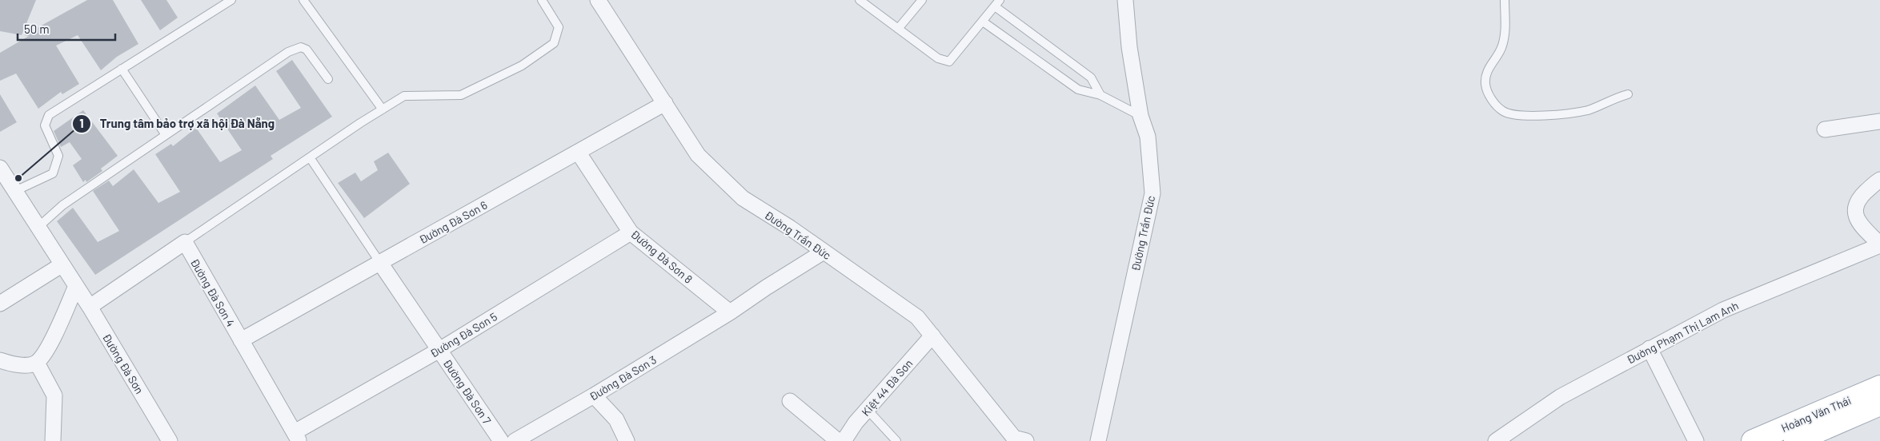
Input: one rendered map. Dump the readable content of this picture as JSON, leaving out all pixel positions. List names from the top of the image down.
{
  "streets": {
    "main road": ["Hoàng Văn Thái"],
    "street": [
      "Đường Đà Sơn 6",
      "Đường Trần Đức",
      "Đường Đà Sơn 8",
      "Đường Đà Sơn 4",
      "Đường Phạm Thị Lam Anh",
      "Đường Đà Sơn 5",
      "Đường Đà Sơn",
      "Đường Đà Sơn 3",
      "Kiệt 44 Đà Sơn",
      "Đường Đà Sơn 7"
    ]
  },
  "crossings": [
    ["Đường Đà Sơn 6", "Đường Trần Đức"],
    ["Đường Đà Sơn 6", "Đường Đà Sơn 8"],
    ["Đường Đà Sơn 6", "Đường Đà Sơn 4"],
    ["Đường Đà Sơn 6", "Đường Đà Sơn 7"],
    ["Đường Trần Đức", "Đường Đà Sơn 3"],
    ["Đường Trần Đức", "Kiệt 44 Đà Sơn"],
    ["Đường Đà Sơn 8", "Đường Đà Sơn 5"],
    ["Đường Đà Sơn 8", "Đường Đà Sơn 3"],
    ["Đường Đà Sơn 4", "Đường Đà Sơn 5"],
    ["Đường Đà Sơn 5", "Đường Đà Sơn 7"]
  ],
  "places": ["Trung tâm bảo trợ xã hội Đà Nẵng"],
  "scale_bar": "50 m"
}
